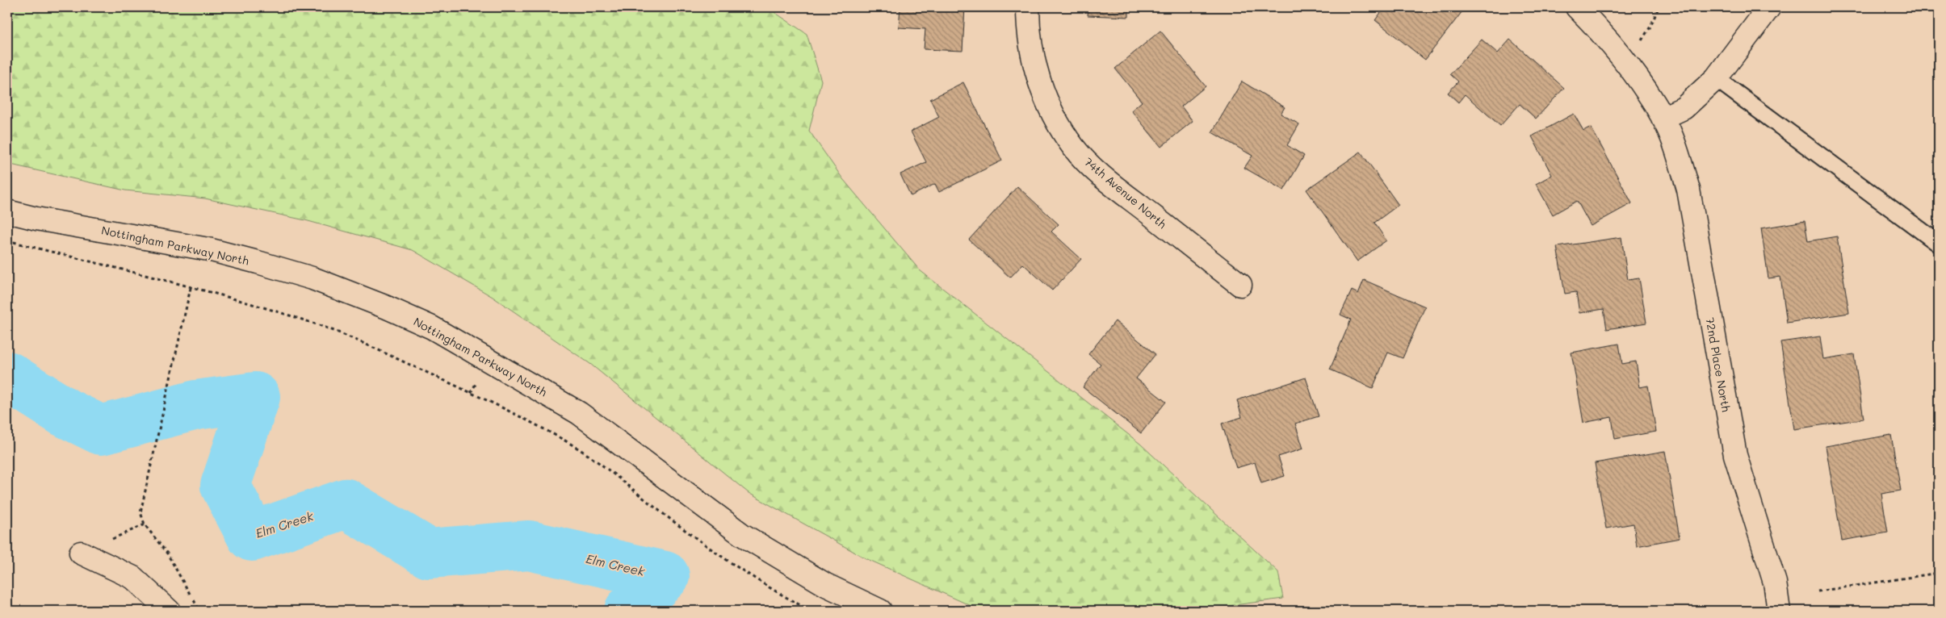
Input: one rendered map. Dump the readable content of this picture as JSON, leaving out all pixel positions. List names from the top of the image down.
{
  "streets": {
    "street": ["74th Avenue North", "Nottingham Parkway North", "72nd Place North"]
  },
  "water": ["Elm Creek"]
}
